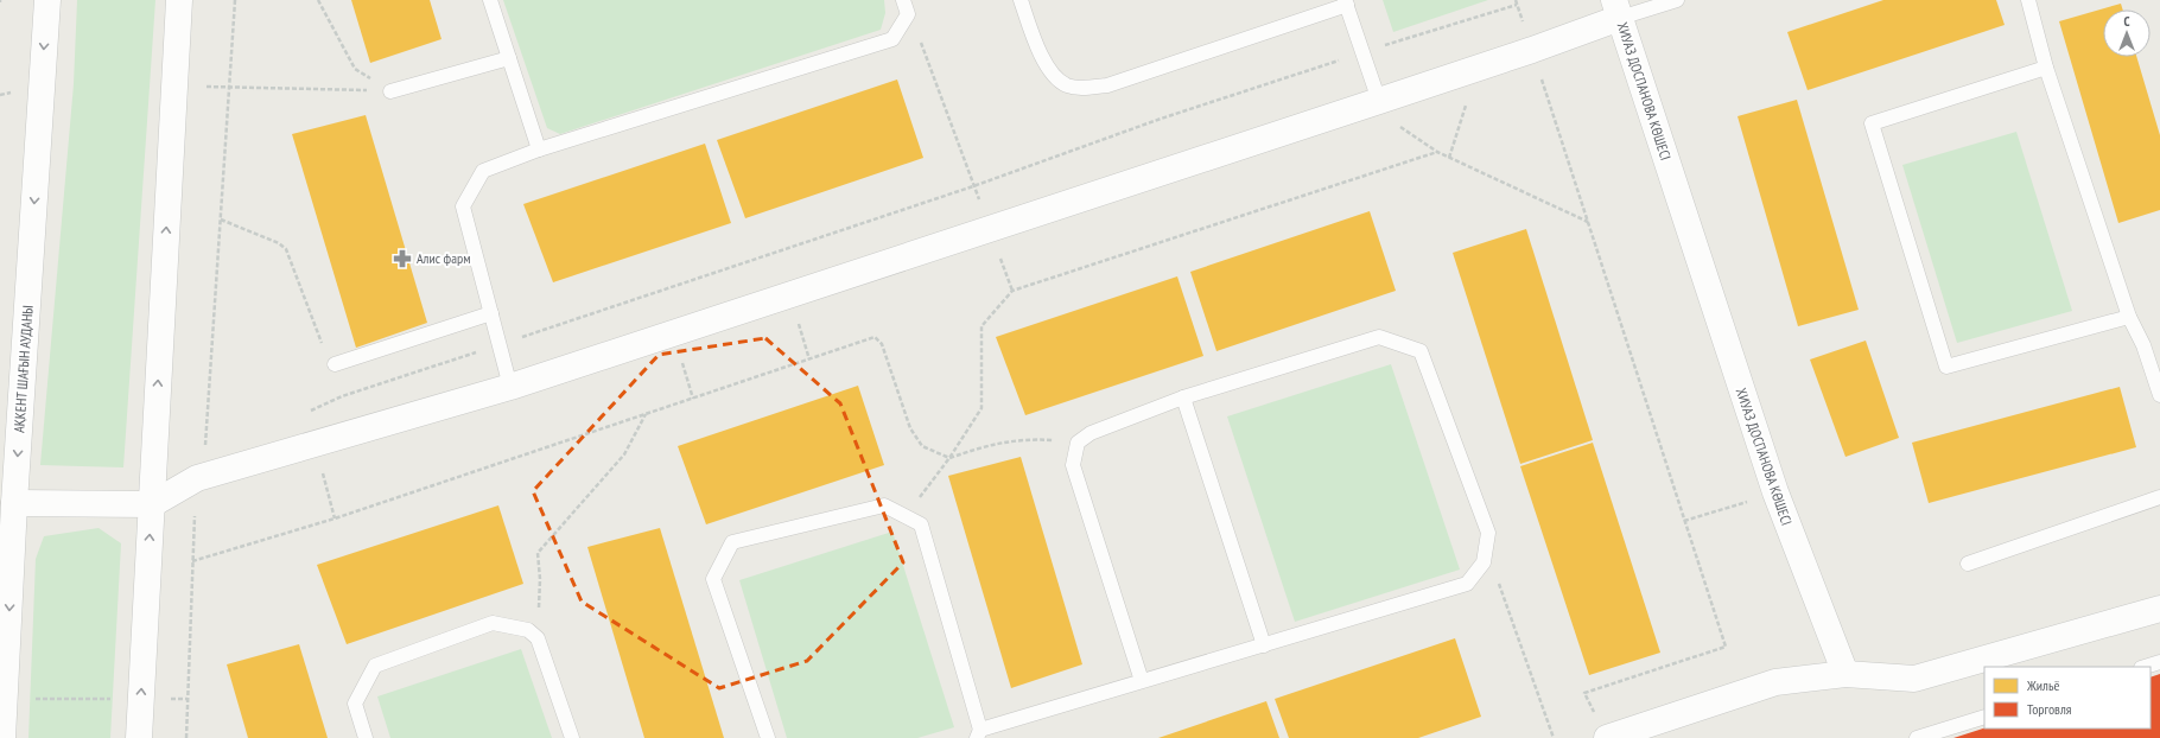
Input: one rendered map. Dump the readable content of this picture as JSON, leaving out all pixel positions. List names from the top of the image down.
{
  "streets": {
    "street": ["ХИУАЗ ДОСПАНОВА КӨШЕСІ", "АҚКЕНТ ШАҒЫН АУДАНЫ"]
  },
  "places": {
    "pharmacy": ["Алис фарм"]
  },
  "legend": ["Жильё", "Торговля"],
  "north": "top"
}
